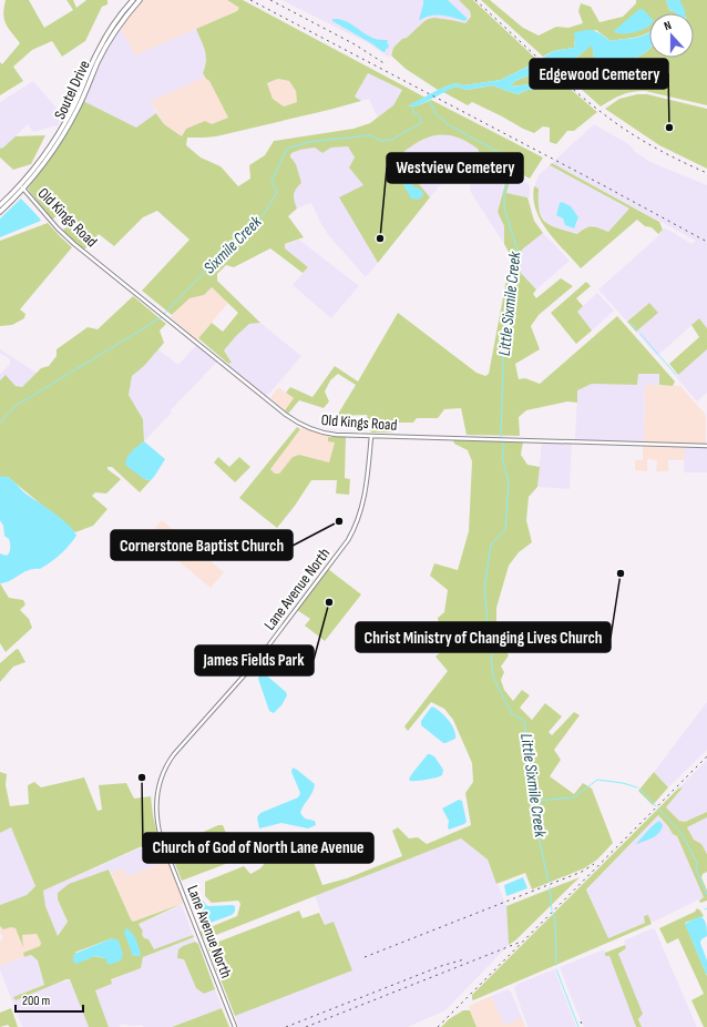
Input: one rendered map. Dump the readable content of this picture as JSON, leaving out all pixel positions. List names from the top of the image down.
{
  "streets": {
    "main road": ["Soutel Drive", "Old Kings Road", "Lane Avenue North"]
  },
  "crossings": [
    ["Soutel Drive", "Old Kings Road"],
    ["Old Kings Road", "Lane Avenue North"]
  ],
  "water": ["Sixmile Creek", "Little Sixmile Creek"],
  "places": [
    "Edgewood Cemetery",
    "Westview Cemetery",
    "Cornerstone Baptist Church",
    "Christ Ministry of Changing Lives Church",
    "James Fields Park",
    "Church of God of North Lane Avenue"
  ],
  "scale_bar": "200 m",
  "north": "top"
}
